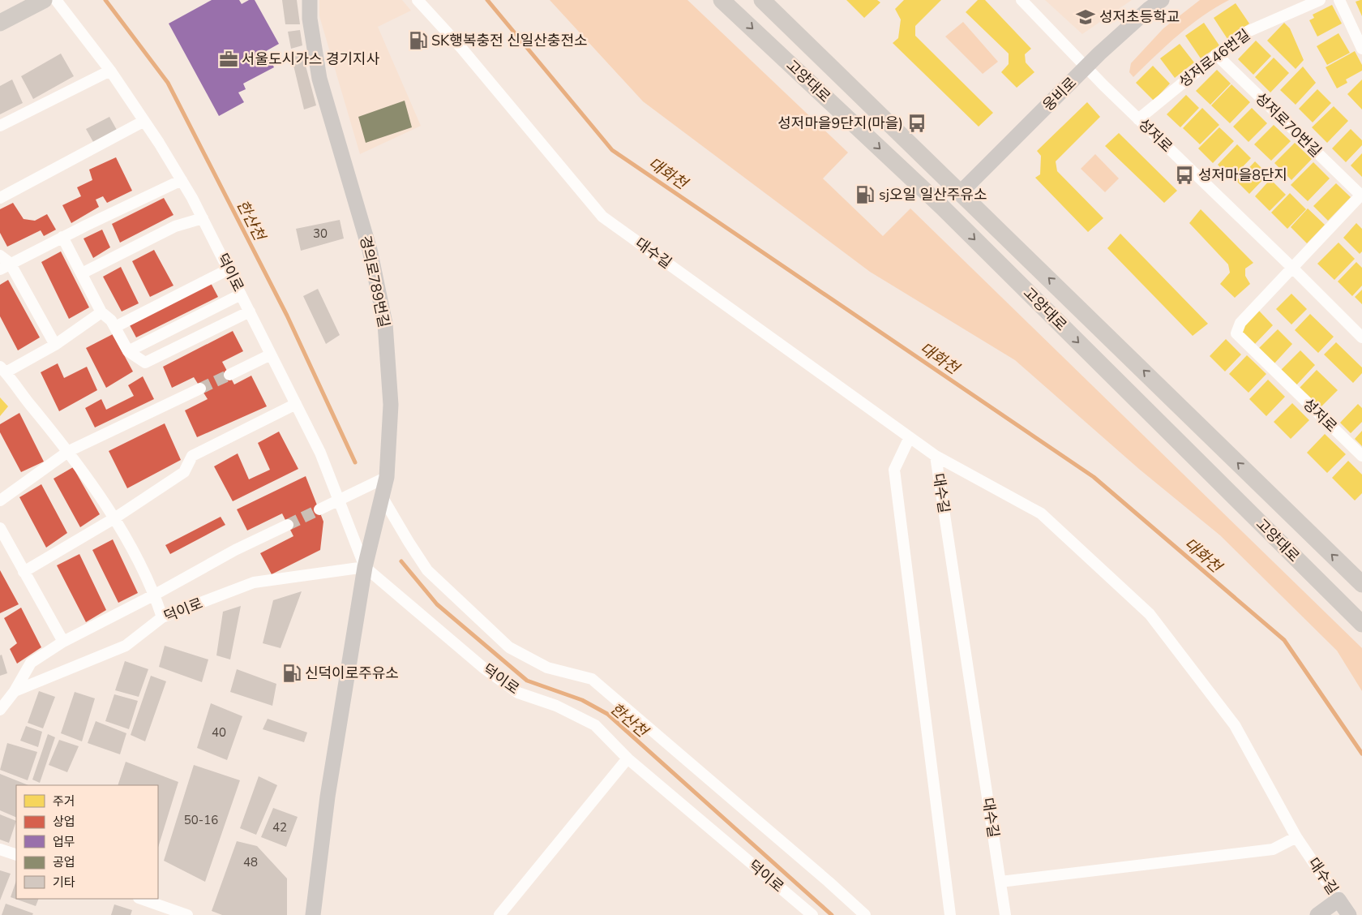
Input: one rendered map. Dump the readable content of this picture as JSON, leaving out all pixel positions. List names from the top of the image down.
{
  "streets": {
    "main road": [
      "고양대로",
      "웅비로",
      "대수길",
      "경의로789번길"
    ],
    "street": [
      "성저로46번길",
      "성저로70번길",
      "성저로",
      "덕이로"
    ]
  },
  "crossings": [
    ["성저로46번길", "성저로70번길"],
    ["성저로46번길", "성저로"],
    ["고양대로", "웅비로"],
    ["웅비로", "성저로"],
    ["성저로70번길", "성저로"],
    ["덕이로", "경의로789번길"]
  ],
  "water": ["대화천", "한산천"],
  "places": {
    "school or university": ["성저초등학교"],
    "fuel station": ["SK행복충전 신일산충전소", "sj오일 일산주유소", "신덕이로주유소"],
    "office": ["서울도시가스 경기지사"],
    "bus stop": ["성저마을9단지(마을)", "성저마을8단지"]
  },
  "house_numbers": [
    "30",
    "40",
    "50-16",
    "42",
    "48"
  ],
  "legend": [
    "주거",
    "상업",
    "업무",
    "공업",
    "기타"
  ]
}
